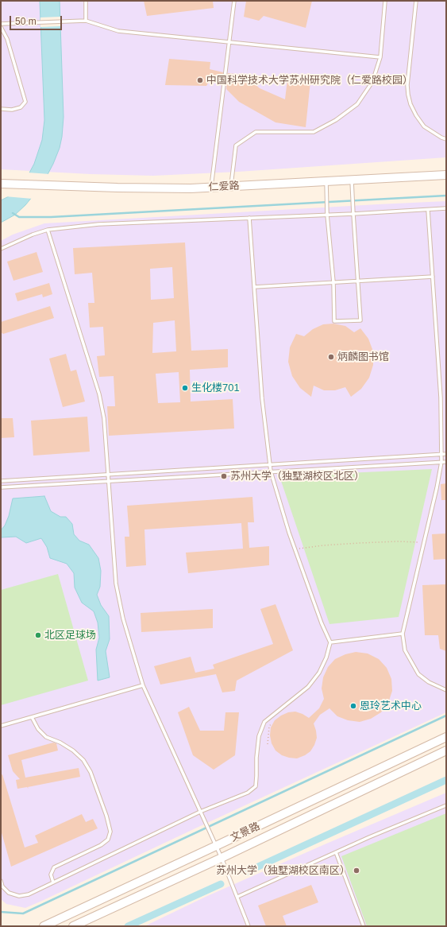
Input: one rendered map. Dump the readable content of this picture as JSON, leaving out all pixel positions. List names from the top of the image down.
{
  "streets": {
    "main road": ["仁爱路", "文景路"]
  },
  "places": [
    "中国科学技术大学苏州研究院（仁爱路校园）",
    "炳麟图书馆",
    "生化楼701",
    "苏州大学（独墅湖校区北区）",
    "北区足球场",
    "恩玲艺术中心",
    "苏州大学（独墅湖校区南区）"
  ],
  "scale_bar": "50 m"
}
